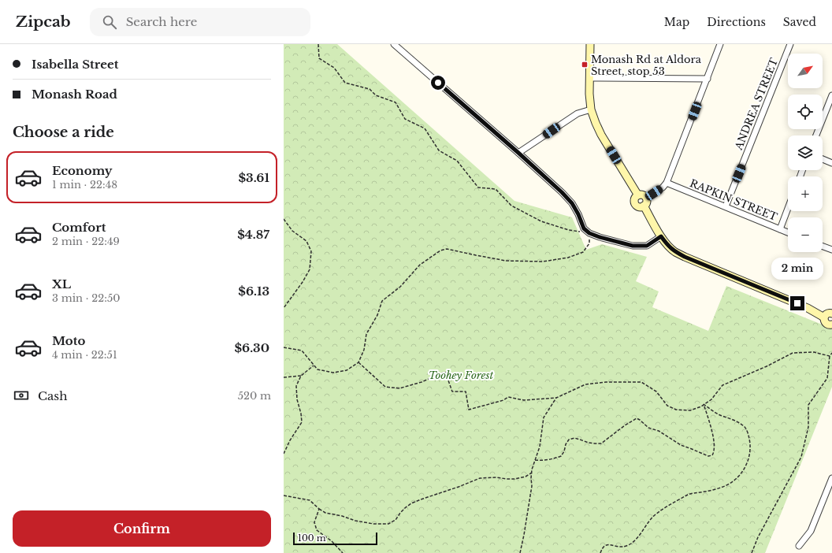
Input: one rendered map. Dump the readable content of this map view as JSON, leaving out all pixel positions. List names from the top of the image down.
{
  "streets": {
    "street": ["ANDREA STREET", "RAPKIN STREET"]
  },
  "crossings": [
    ["ANDREA STREET", "RAPKIN STREET"]
  ],
  "parks": ["Toohey Forest"],
  "places": {
    "transit": ["Monash Rd at Aldora Street, stop 53"]
  },
  "scale_bar": "100 m",
  "north": "top right",
  "page": {
    "header": "Zipcab",
    "search": "Search here",
    "nav": ["Map", "Directions", "Saved"],
    "banner": ["Isabella Street", "Monash Road"],
    "map_buttons": ["+", "−"],
    "heading": "Choose a ride",
    "list": [
      {
        "name": "Economy",
        "note": "1 min · 22:48",
        "value": "$3.61"
      },
      {
        "name": "Comfort",
        "note": "2 min · 22:49",
        "value": "$4.87"
      },
      {
        "name": "XL",
        "note": "3 min · 22:50",
        "value": "$6.13"
      },
      {
        "name": "Moto",
        "note": "4 min · 22:51",
        "value": "$6.30"
      }
    ],
    "bubble": "2 min",
    "pay": ["Cash", "520 m"],
    "buttons": "Confirm",
    "scale": "100 m"
  }
}
